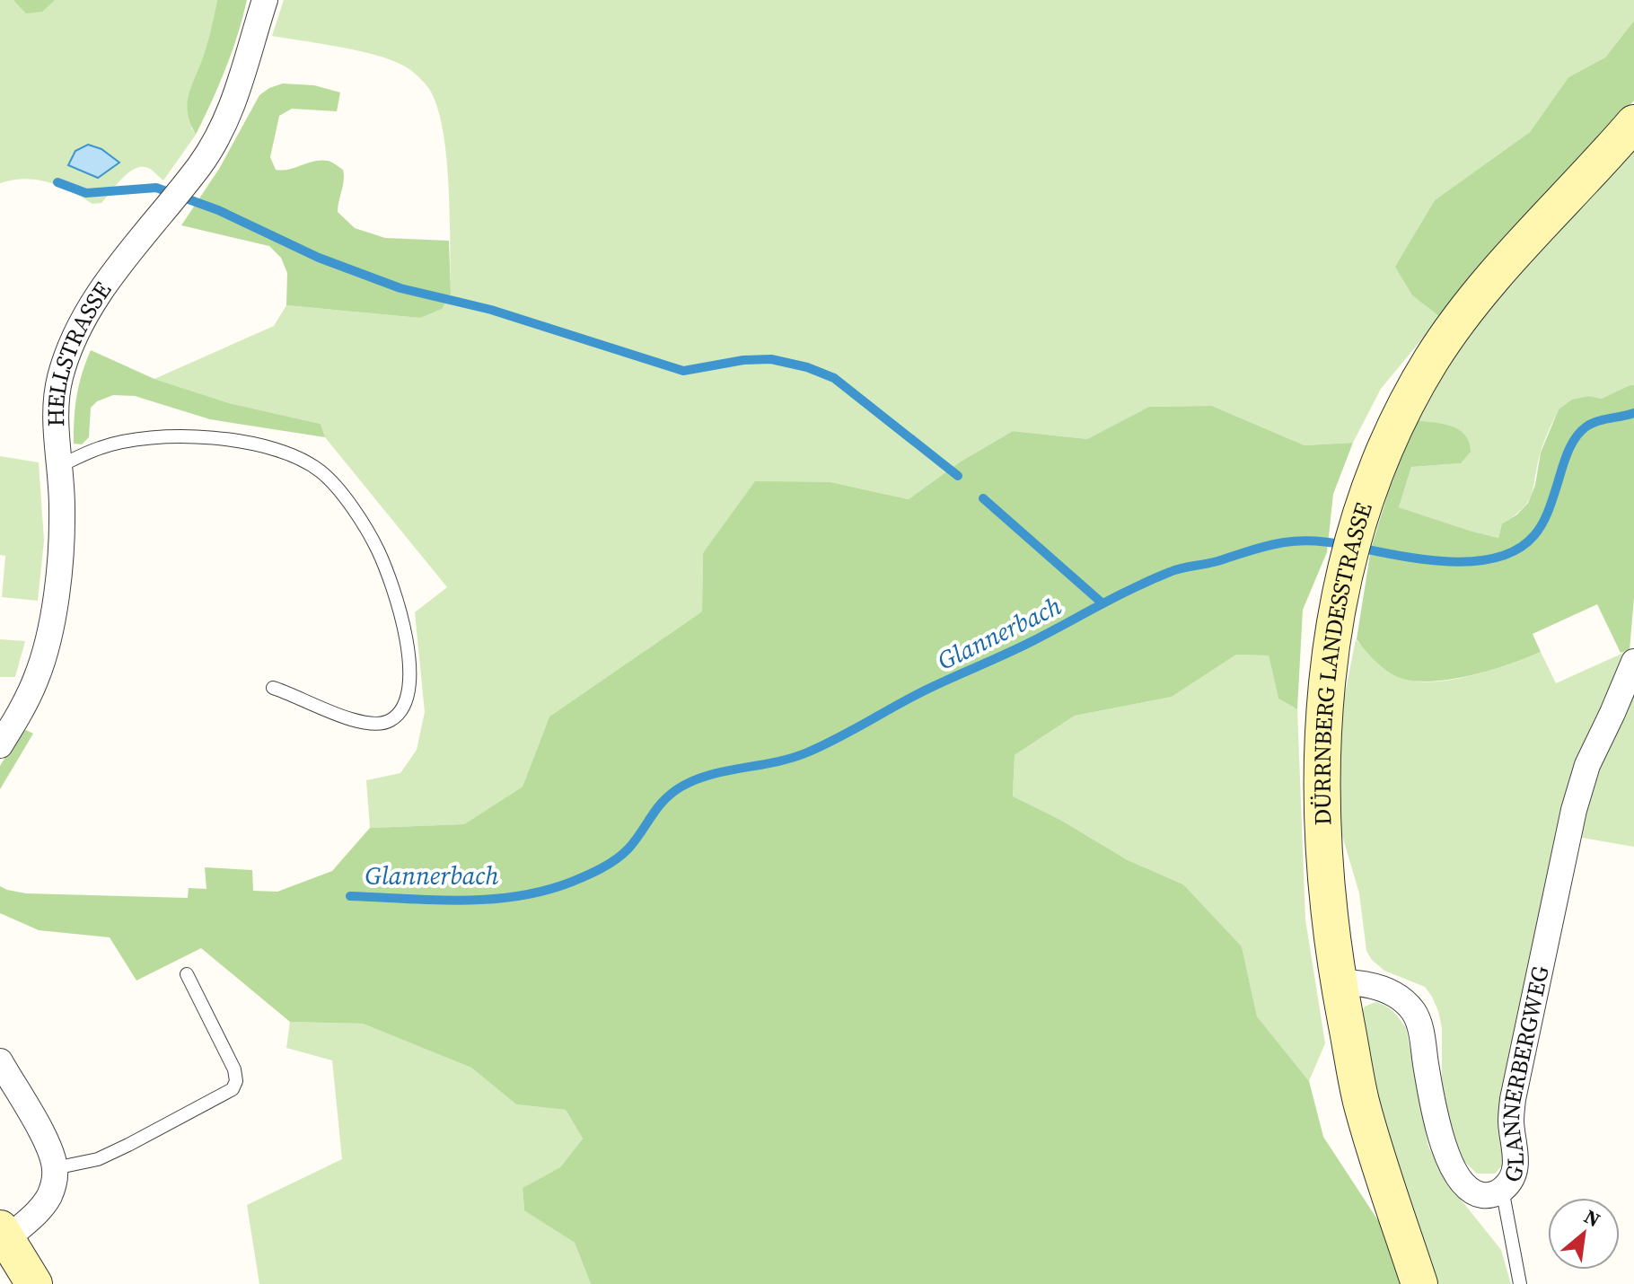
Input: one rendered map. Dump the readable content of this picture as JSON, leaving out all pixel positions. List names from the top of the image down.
{
  "streets": {
    "main road": ["DÜRRNBERG LANDESSTRASSE"],
    "street": ["HELLSTRASSE", "GLANNERBERGWEG"]
  },
  "crossings": [
    ["DÜRRNBERG LANDESSTRASSE", "GLANNERBERGWEG"]
  ],
  "water": ["Glannerbach"],
  "north": "top right"
}
